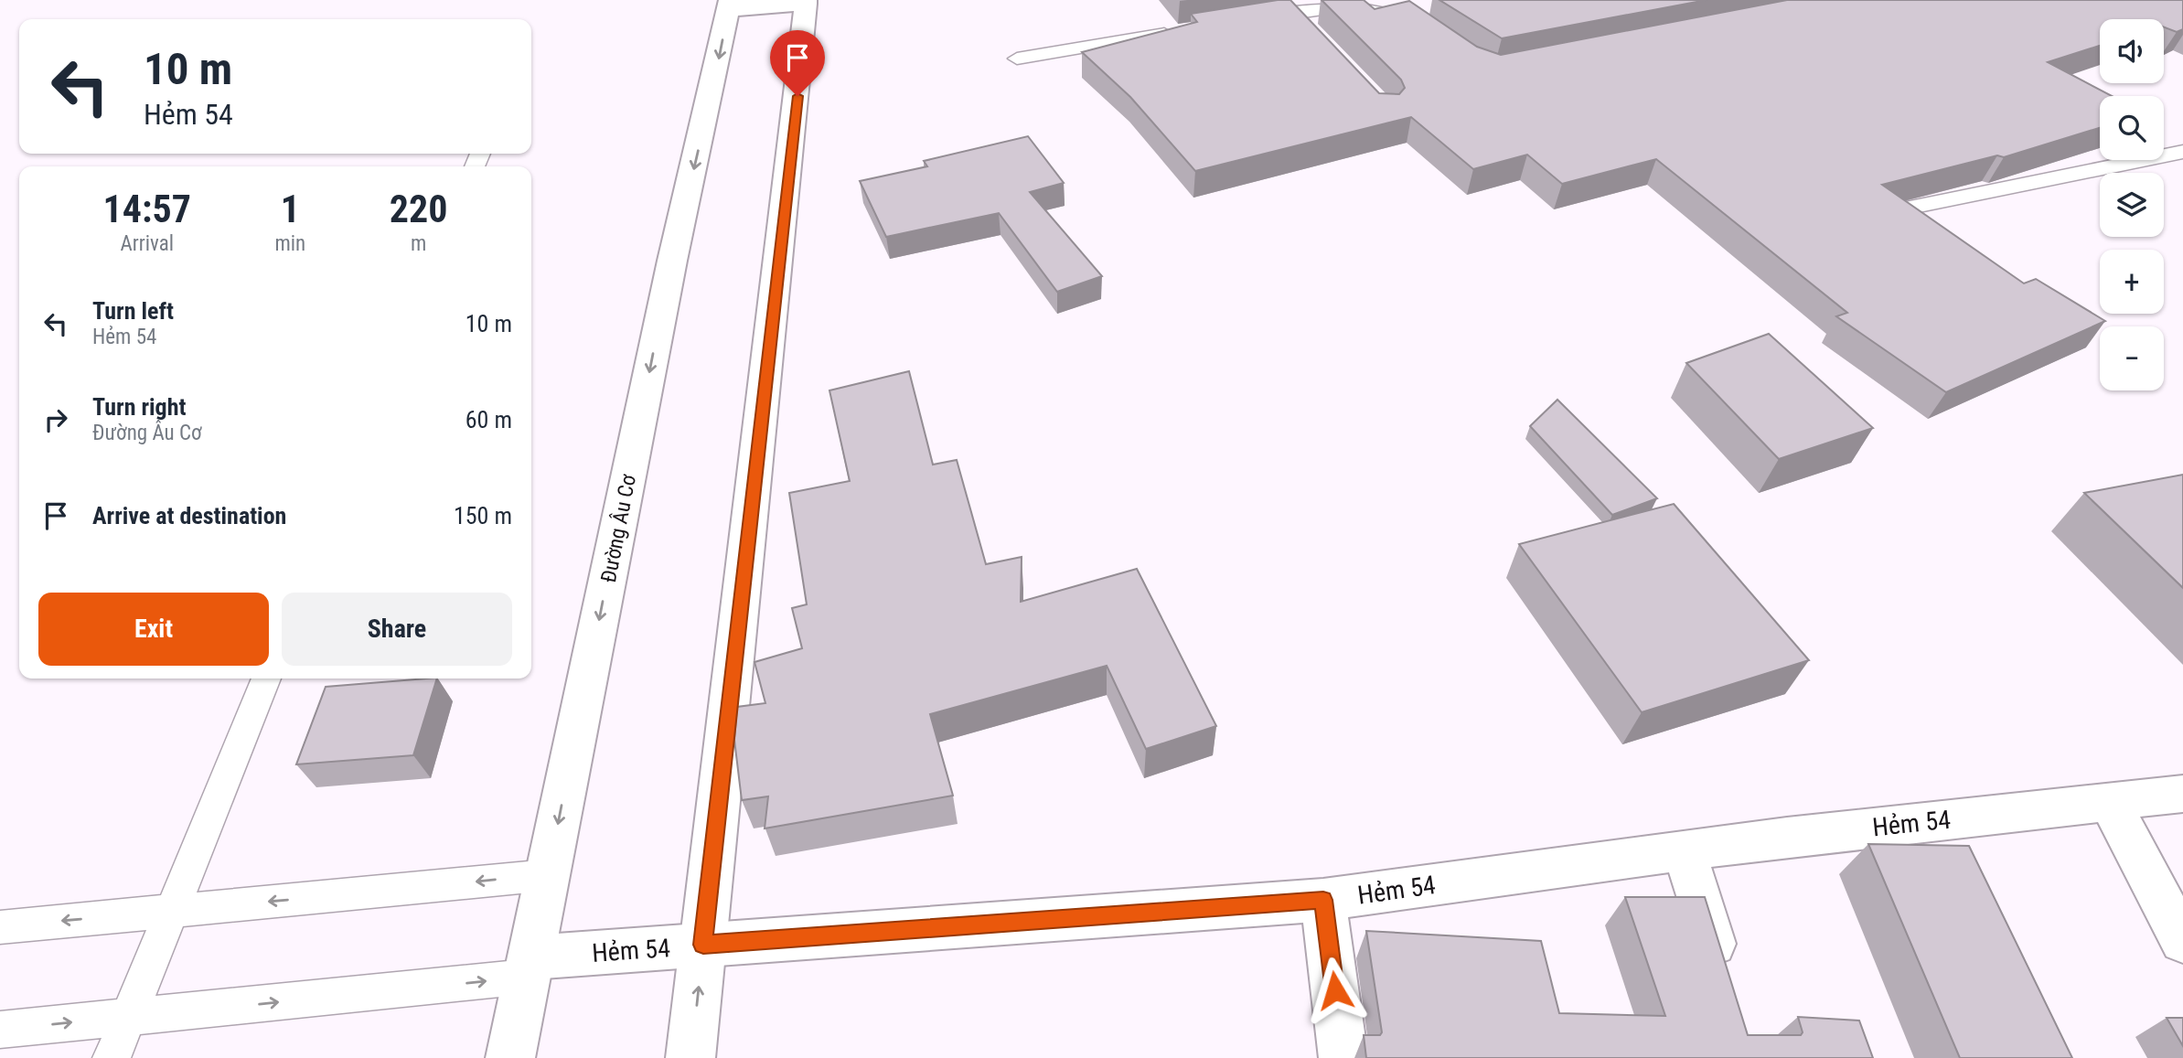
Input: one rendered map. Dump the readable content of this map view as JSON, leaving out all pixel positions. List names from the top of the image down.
{
  "streets": {
    "street": ["Đường Âu Cơ", "Hẻm 54"]
  },
  "crossings": [
    ["Đường Âu Cơ", "Hẻm 54"]
  ],
  "page": {
    "map_buttons": ["+", "−"],
    "turn": ["10 m", "Hẻm 54"],
    "eta": [
      "14:57",
      "Arrival",
      "1",
      "min",
      "220",
      "m"
    ],
    "list": [
      {
        "name": "Turn left",
        "note": "Hẻm 54",
        "value": "10 m"
      },
      {
        "name": "Turn right",
        "note": "Đường Âu Cơ",
        "value": "60 m"
      },
      {
        "name": "Arrive at destination",
        "value": "150 m"
      }
    ],
    "buttons": ["Exit", "Share"]
  }
}
